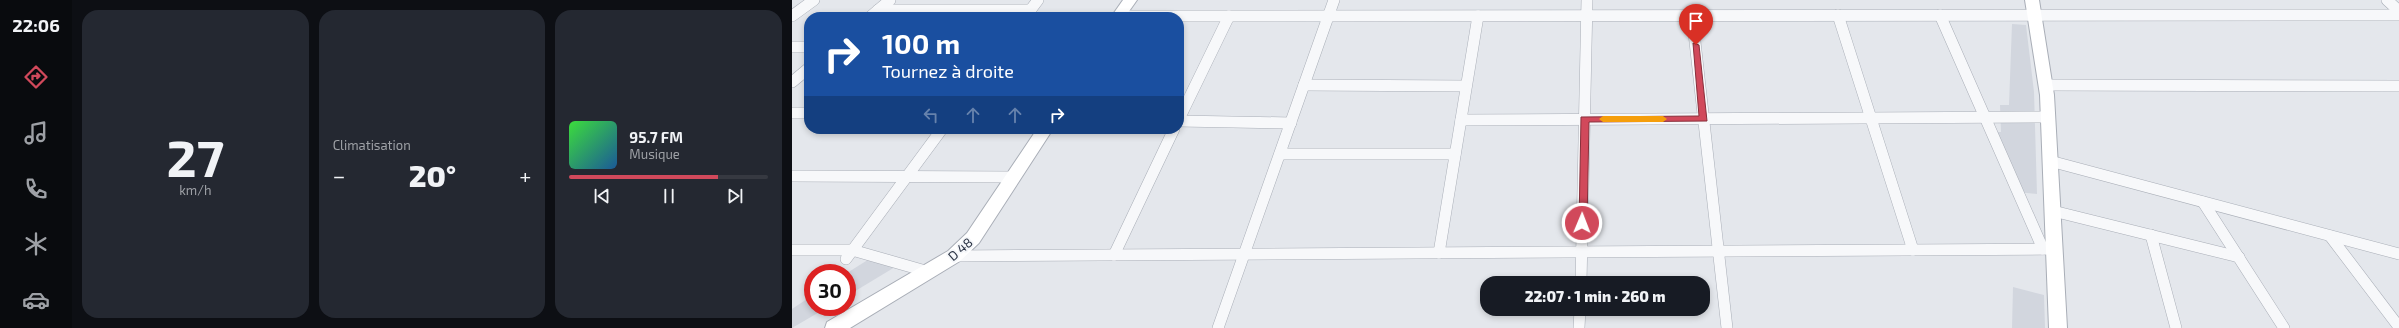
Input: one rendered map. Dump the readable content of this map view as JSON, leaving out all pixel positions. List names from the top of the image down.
{
  "streets": {
    "street": ["D 48"]
  },
  "page": {
    "tabs": "22:06",
    "tile": [
      ["27", "km/h"],
      "Climatisation"
    ],
    "turn": ["100 m", "Tournez à droite"],
    "song": ["95.7 FM", "Musique"],
    "heat": ["−", "20°", "+"],
    "limit": "30",
    "trip": "22:07 · 1 min · 260 m"
  }
}
